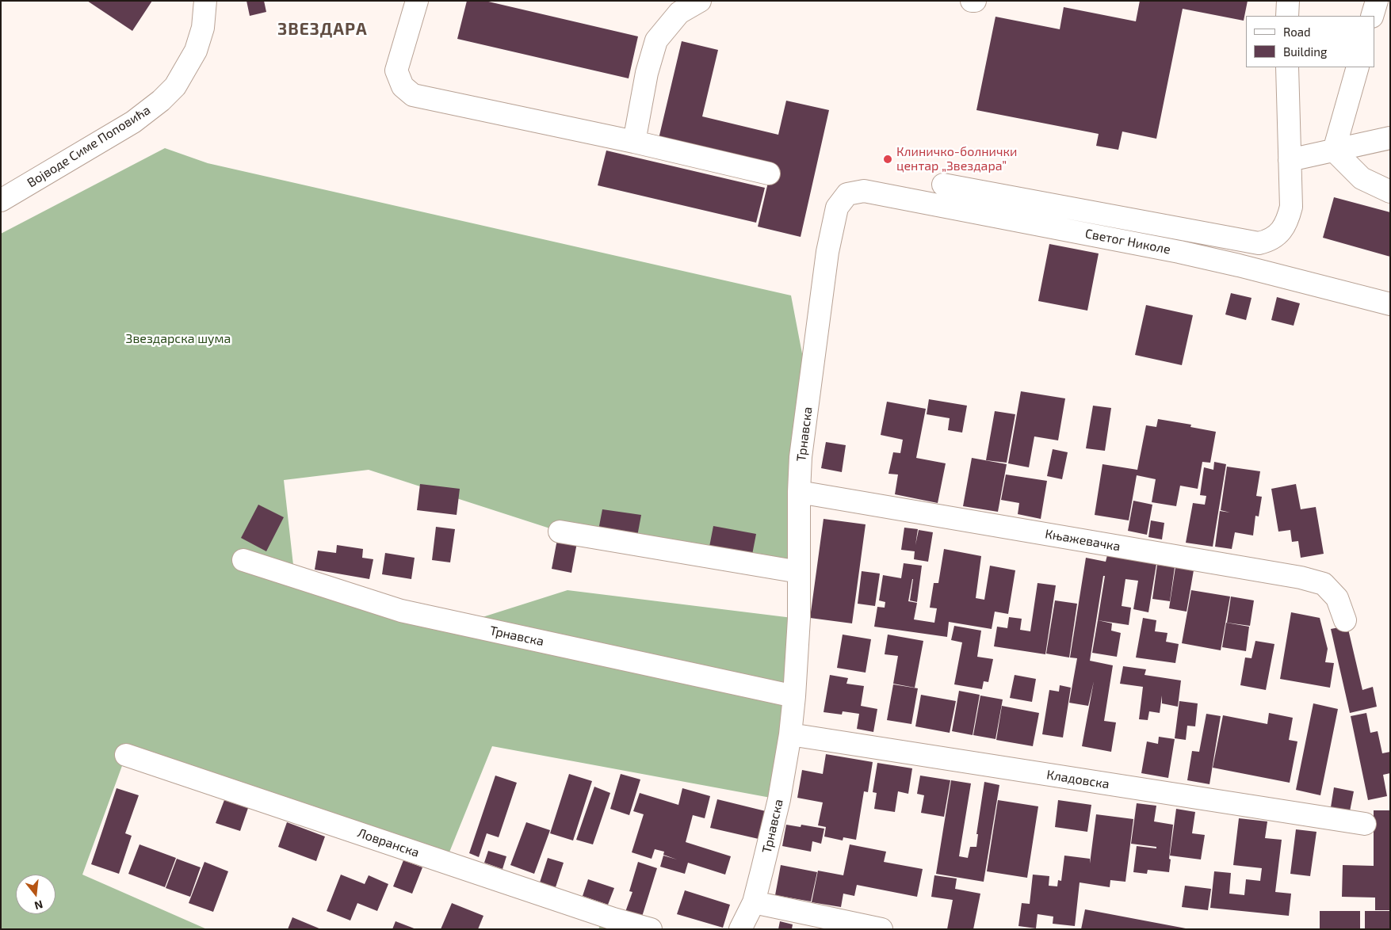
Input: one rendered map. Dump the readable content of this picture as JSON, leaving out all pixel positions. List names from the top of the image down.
{
  "streets": {
    "street": [
      "Војводе Симе Поповића",
      "Светог Николе",
      "Трнавска",
      "Књажевачка",
      "Кладовска",
      "Ловранска"
    ]
  },
  "crossings": [
    ["Светог Николе", "Трнавска"],
    ["Трнавска", "Књажевачка"],
    ["Трнавска", "Кладовска"]
  ],
  "districts": ["ЗВЕЗДАРА"],
  "parks": ["Звездарска шума"],
  "places": ["Клиничко-болнички центар „Звездара”"],
  "legend": ["Road", "Building"],
  "north": "bottom"
}
